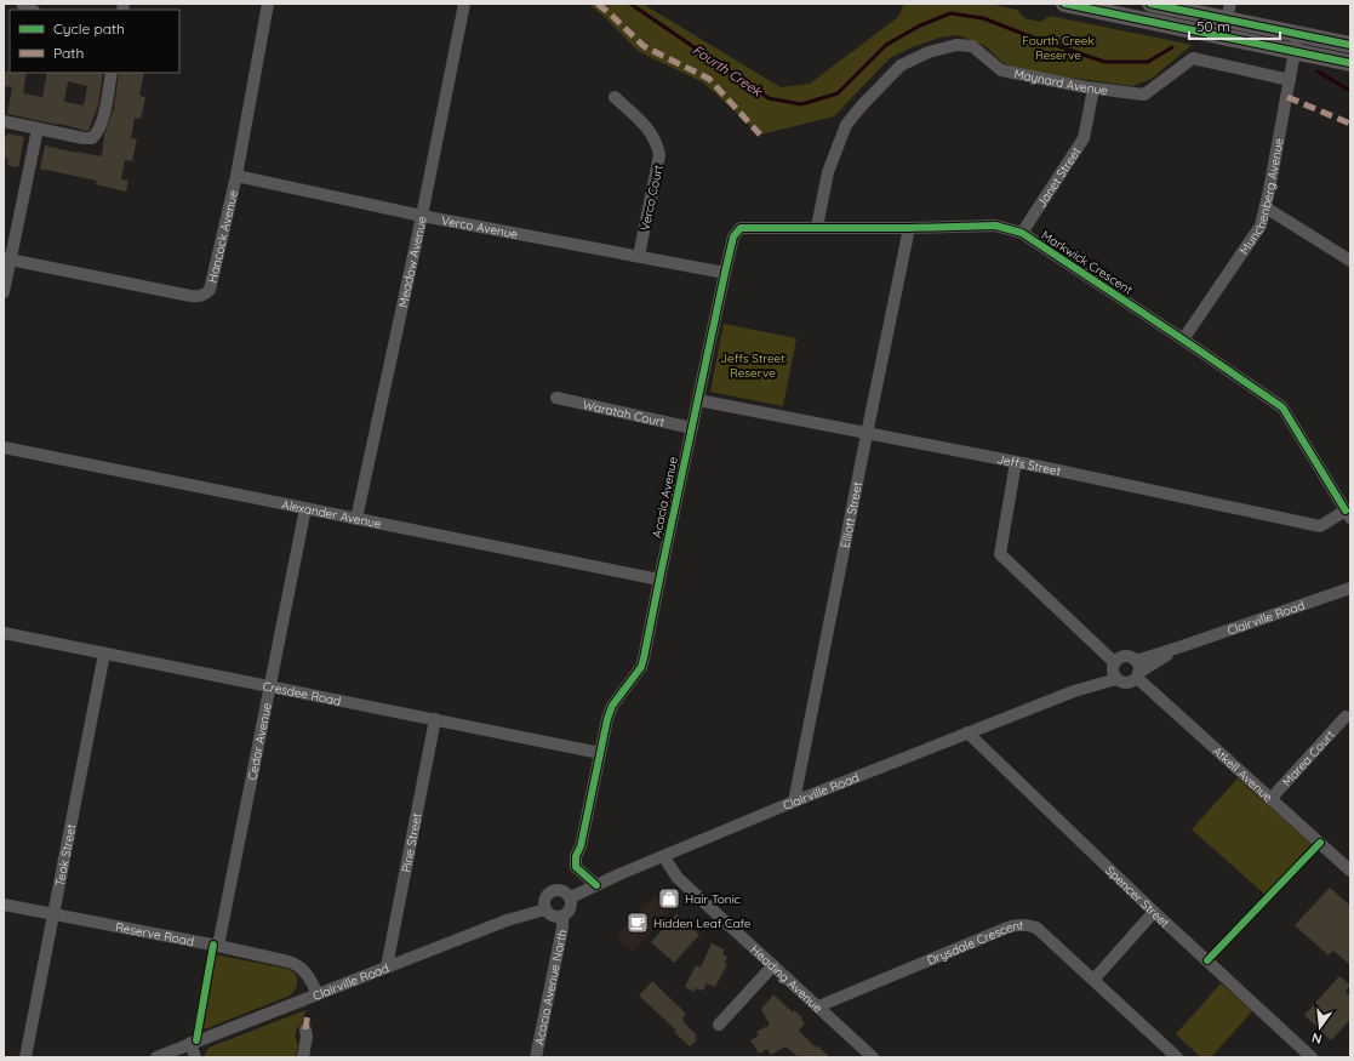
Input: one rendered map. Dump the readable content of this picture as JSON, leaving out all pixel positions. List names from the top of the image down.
{
  "streets": {
    "street": [
      "Maynard Avenue",
      "Janet Street",
      "Munchenberg Avenue",
      "Verco Court",
      "Verco Avenue",
      "Hancock Avenue",
      "Meadow Avenue",
      "Markwick Crescent",
      "Waratah Court",
      "Jeffs Street",
      "Acacia Avenue",
      "Alexander Avenue",
      "Elliott Street",
      "Clairville Road",
      "Cresdee Road",
      "Cedar Avenue",
      "Marea Court",
      "Atkell Avenue",
      "Pine Street",
      "Teak Street",
      "Spencer Street",
      "Reserve Road",
      "Drysdale Crescent",
      "Heading Avenue",
      "Acacia Avenue North"
    ]
  },
  "crossings": [
    ["Maynard Avenue", "Janet Street"],
    ["Maynard Avenue", "Munchenberg Avenue"],
    ["Maynard Avenue", "Markwick Crescent"],
    ["Janet Street", "Markwick Crescent"],
    ["Munchenberg Avenue", "Markwick Crescent"],
    ["Verco Court", "Verco Avenue"],
    ["Verco Avenue", "Hancock Avenue"],
    ["Verco Avenue", "Meadow Avenue"],
    ["Verco Avenue", "Acacia Avenue"],
    ["Meadow Avenue", "Alexander Avenue"],
    ["Markwick Crescent", "Jeffs Street"],
    ["Markwick Crescent", "Acacia Avenue"],
    ["Markwick Crescent", "Elliott Street"],
    ["Waratah Court", "Acacia Avenue"],
    ["Jeffs Street", "Acacia Avenue"],
    ["Jeffs Street", "Elliott Street"],
    ["Acacia Avenue", "Alexander Avenue"],
    ["Acacia Avenue", "Cresdee Road"],
    ["Alexander Avenue", "Cedar Avenue"],
    ["Elliott Street", "Clairville Road"],
    ["Clairville Road", "Atkell Avenue"],
    ["Clairville Road", "Pine Street"],
    ["Clairville Road", "Spencer Street"],
    ["Clairville Road", "Reserve Road"],
    ["Clairville Road", "Heading Avenue"],
    ["Clairville Road", "Acacia Avenue North"],
    ["Cresdee Road", "Cedar Avenue"],
    ["Cresdee Road", "Pine Street"],
    ["Cresdee Road", "Teak Street"],
    ["Cedar Avenue", "Reserve Road"],
    ["Marea Court", "Atkell Avenue"],
    ["Teak Street", "Reserve Road"],
    ["Drysdale Crescent", "Heading Avenue"]
  ],
  "water": ["Fourth Creek"],
  "parks": ["Fourth Creek Reserve", "Jeffs Street Reserve"],
  "places": {
    "shop": ["Hair Tonic"],
    "cafe": ["Hidden Leaf Cafe"]
  },
  "legend": ["Cycle path", "Path"],
  "scale_bar": "50 m",
  "north": "bottom"
}
